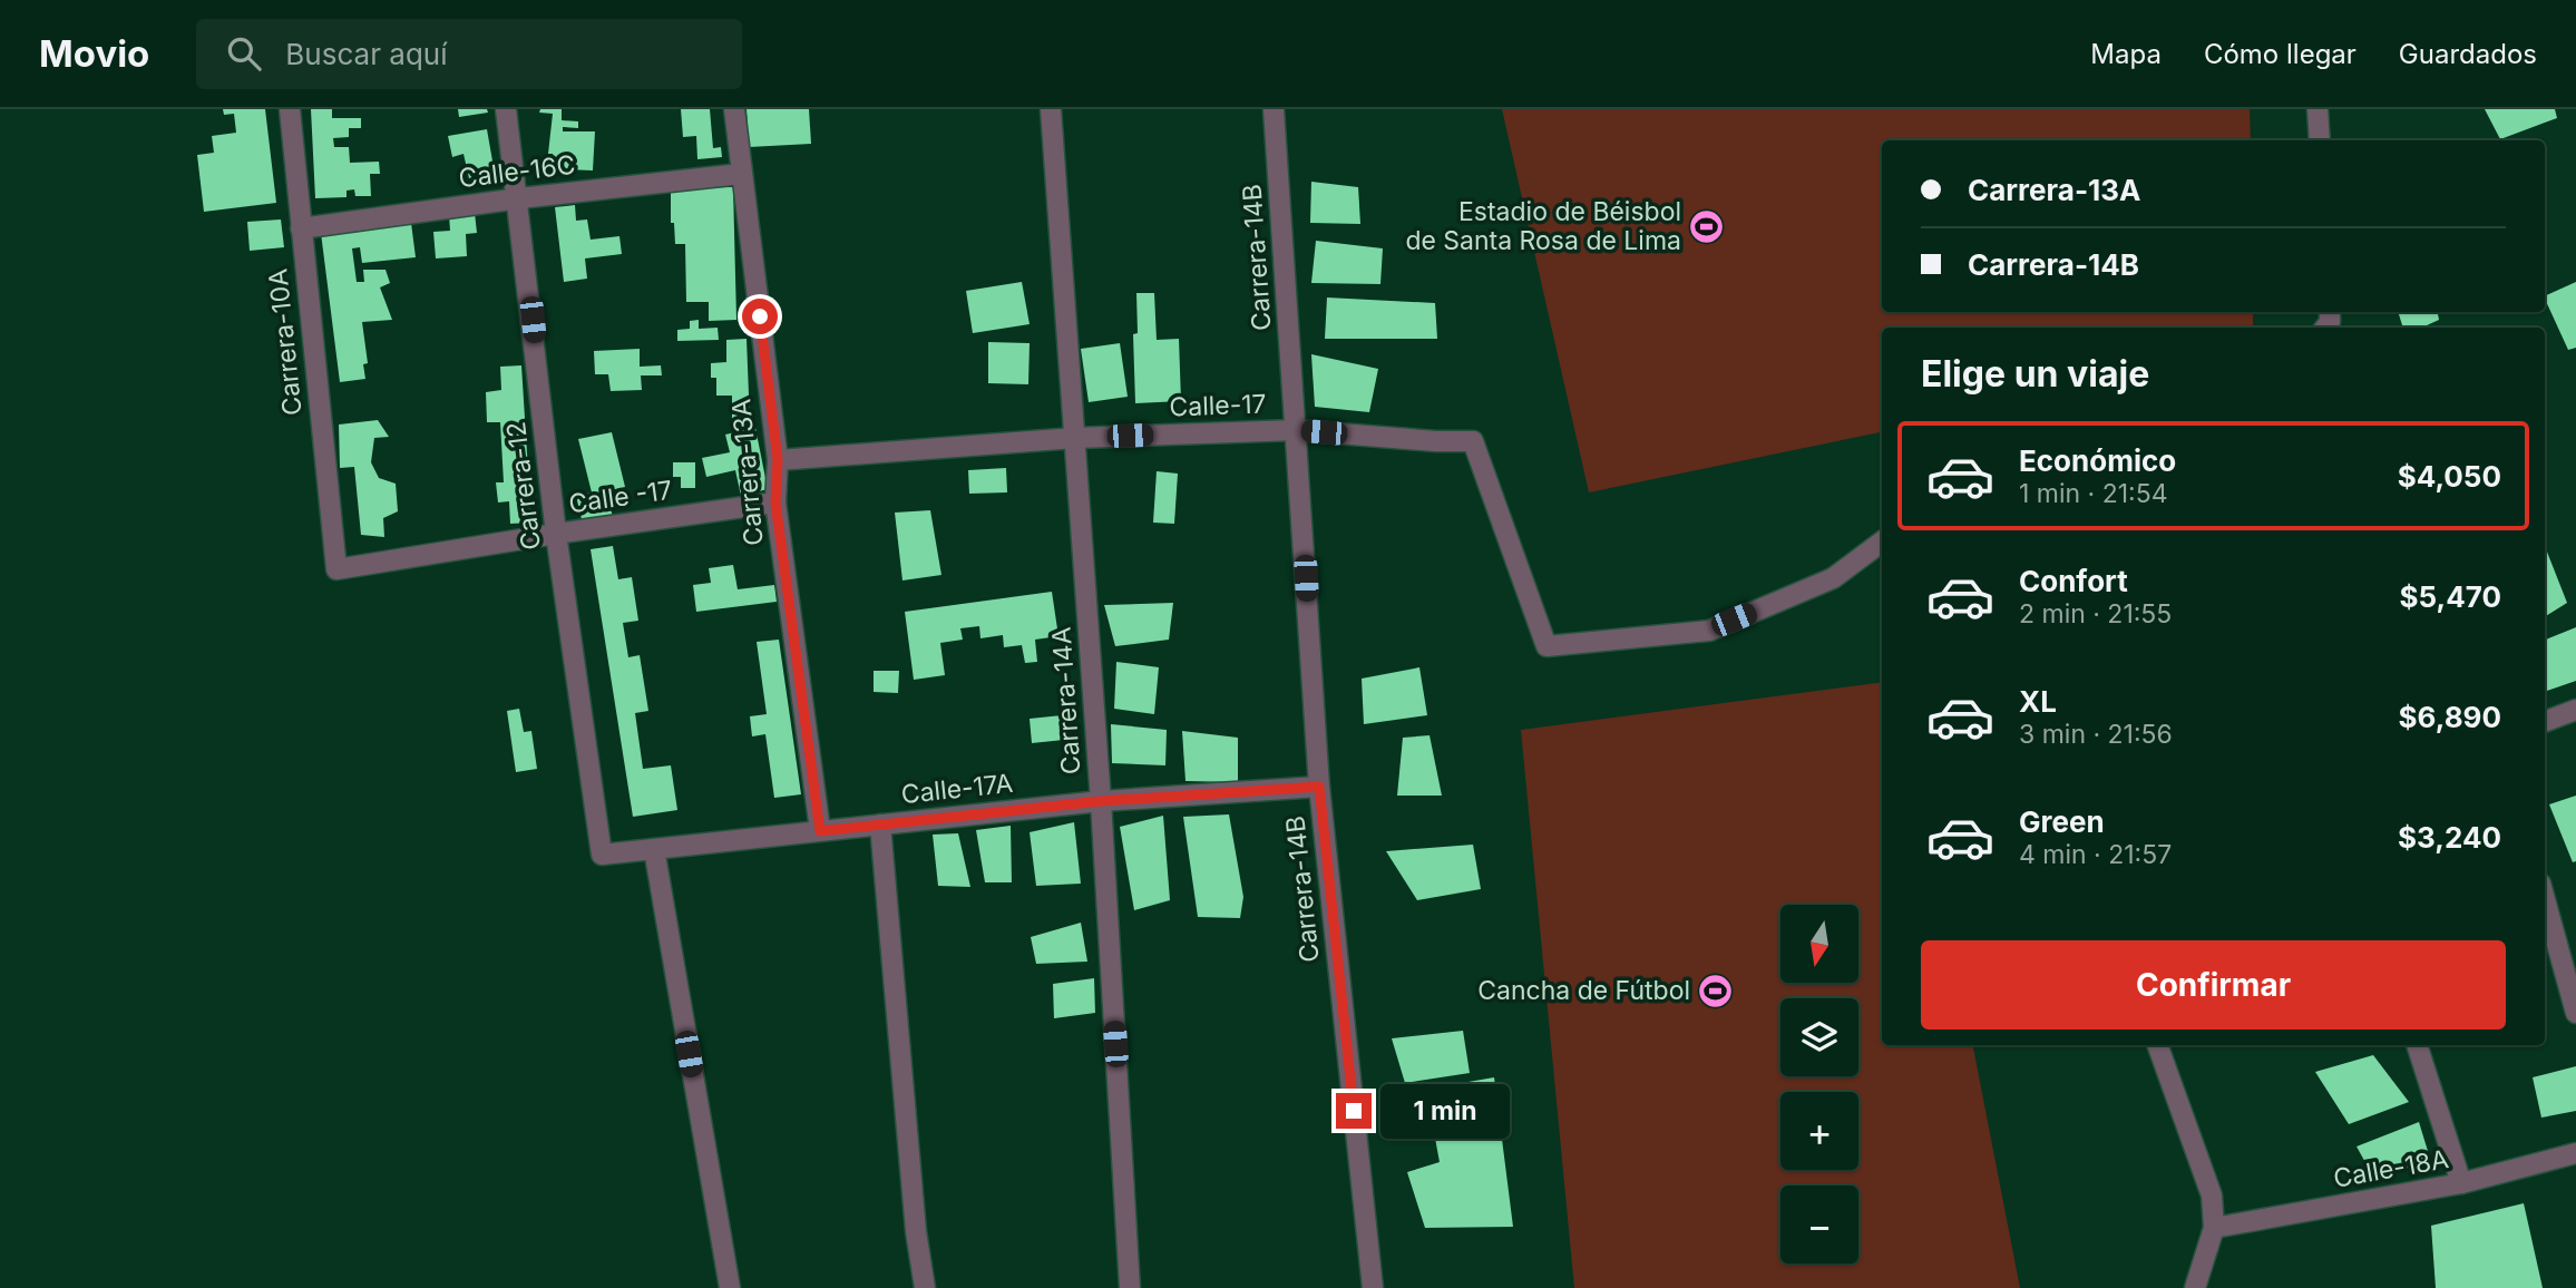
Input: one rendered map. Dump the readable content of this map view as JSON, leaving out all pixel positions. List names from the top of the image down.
{
  "streets": {
    "street": [
      "Calle-16C",
      "Carrera-14B",
      "Carrera-10A",
      "Calle-17",
      "Carrera-13A",
      "Carrera-12",
      "Calle -17",
      "Carrera-14A",
      "Calle-17A",
      "Calle-18A"
    ]
  },
  "crossings": [
    ["Calle-16C", "Carrera-10A"],
    ["Calle-16C", "Carrera-13A"],
    ["Calle-16C", "Carrera-12"],
    ["Carrera-14B", "Calle-17"],
    ["Carrera-14B", "Calle-17A"],
    ["Carrera-10A", "Calle -17"],
    ["Calle-17", "Carrera-13A"],
    ["Calle-17", "Carrera-14A"],
    ["Carrera-13A", "Calle -17"],
    ["Carrera-13A", "Calle-17A"],
    ["Carrera-12", "Calle -17"],
    ["Carrera-12", "Calle-17A"],
    ["Carrera-14A", "Calle-17A"]
  ],
  "places": {
    "sports": ["Estadio de Béisbol de Santa Rosa de Lima", "Cancha de Fútbol"]
  },
  "north": "bottom",
  "page": {
    "header": "Movio",
    "search": "Buscar aquí",
    "nav": ["Mapa", "Cómo llegar", "Guardados"],
    "banner": ["Carrera-13A", "Carrera-14B"],
    "heading": "Elige un viaje",
    "list": [
      {
        "name": "Económico",
        "note": "1 min · 21:54",
        "value": "$4,050"
      },
      {
        "name": "Confort",
        "note": "2 min · 21:55",
        "value": "$5,470"
      },
      {
        "name": "XL",
        "note": "3 min · 21:56",
        "value": "$6,890"
      },
      {
        "name": "Green",
        "note": "4 min · 21:57",
        "value": "$3,240"
      }
    ],
    "map_buttons": ["+", "−"],
    "buttons": "Confirmar",
    "bubble": "1 min"
  }
}
